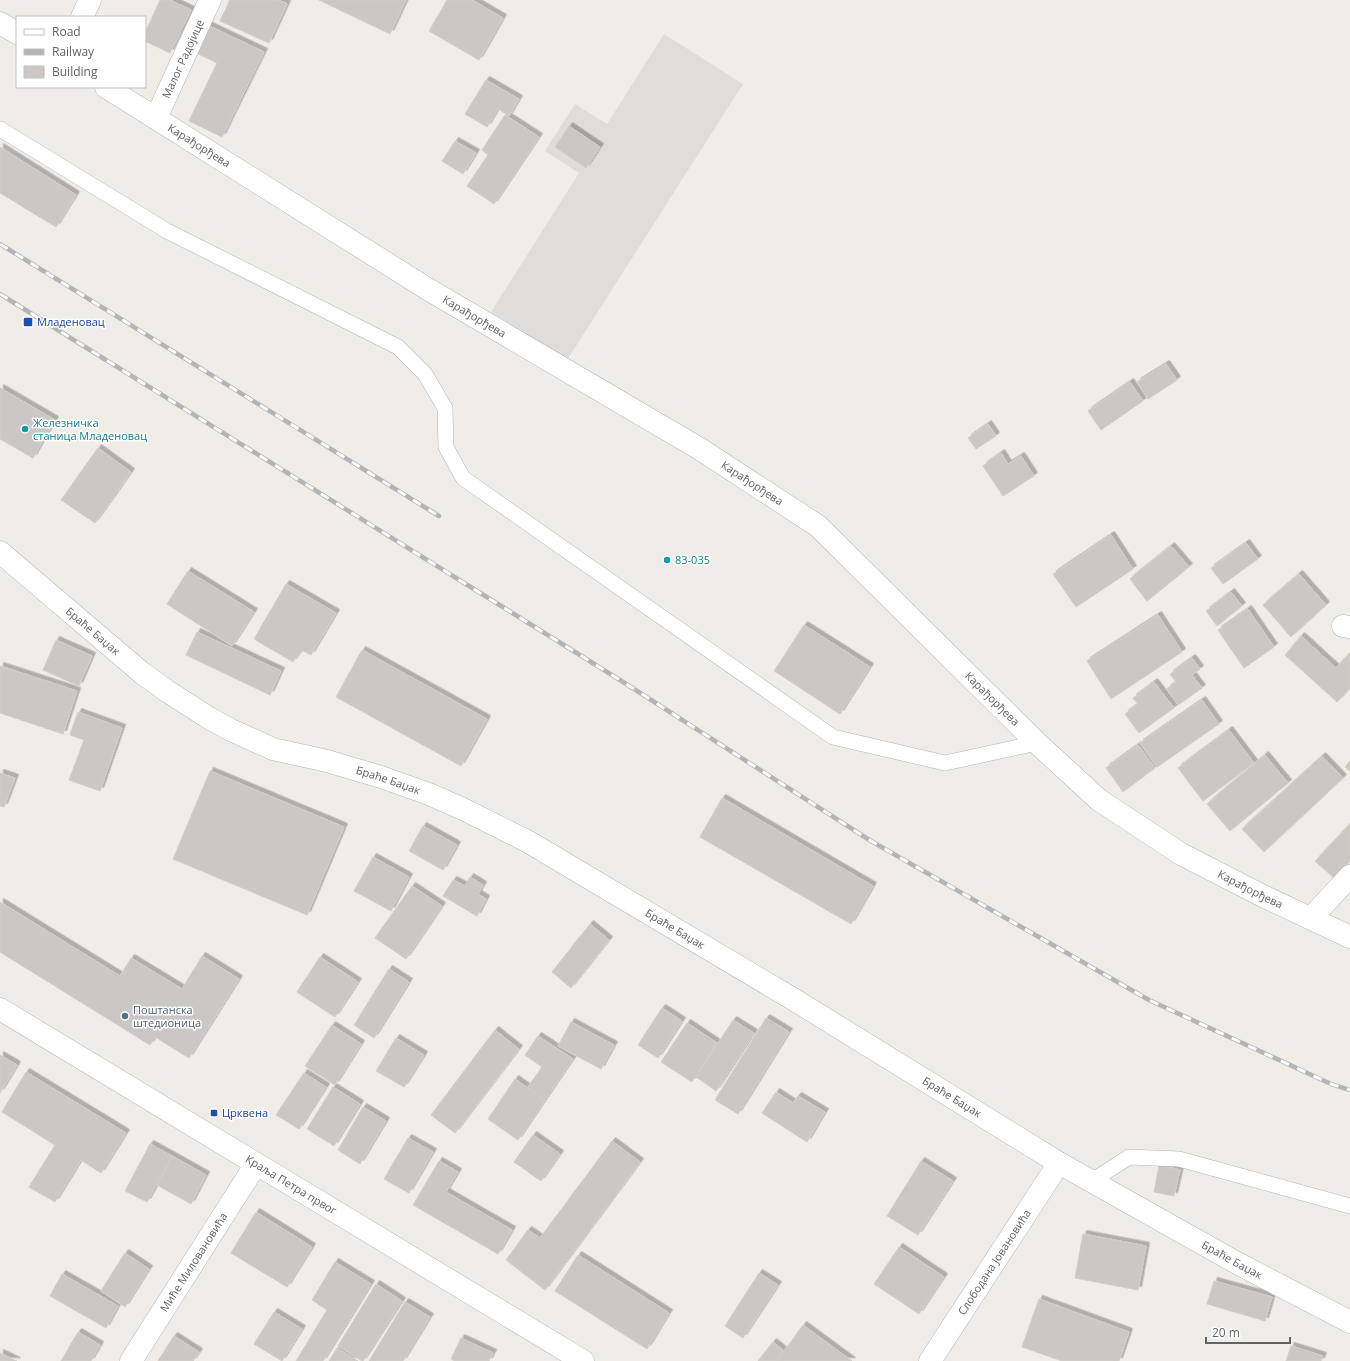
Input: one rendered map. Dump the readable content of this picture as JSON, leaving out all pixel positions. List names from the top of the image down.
{
  "streets": {
    "street": [
      "Малог Радојице",
      "Карађорђева",
      "Браће Баџак",
      "Краља Петра првог",
      "Миће Миловановића",
      "Слободана Јовановића"
    ]
  },
  "crossings": [
    ["Малог Радојице", "Карађорђева"],
    ["Браће Баџак", "Слободана Јовановића"],
    ["Краља Петра првог", "Миће Миловановића"]
  ],
  "places": {
    "transit": ["Младеновац", "Црквена"],
    "other": ["Железничка станица Младеновац", "83-035", "Поштанска штедионица"]
  },
  "legend": ["Road", "Railway", "Building"],
  "scale_bar": "20 m"
}
